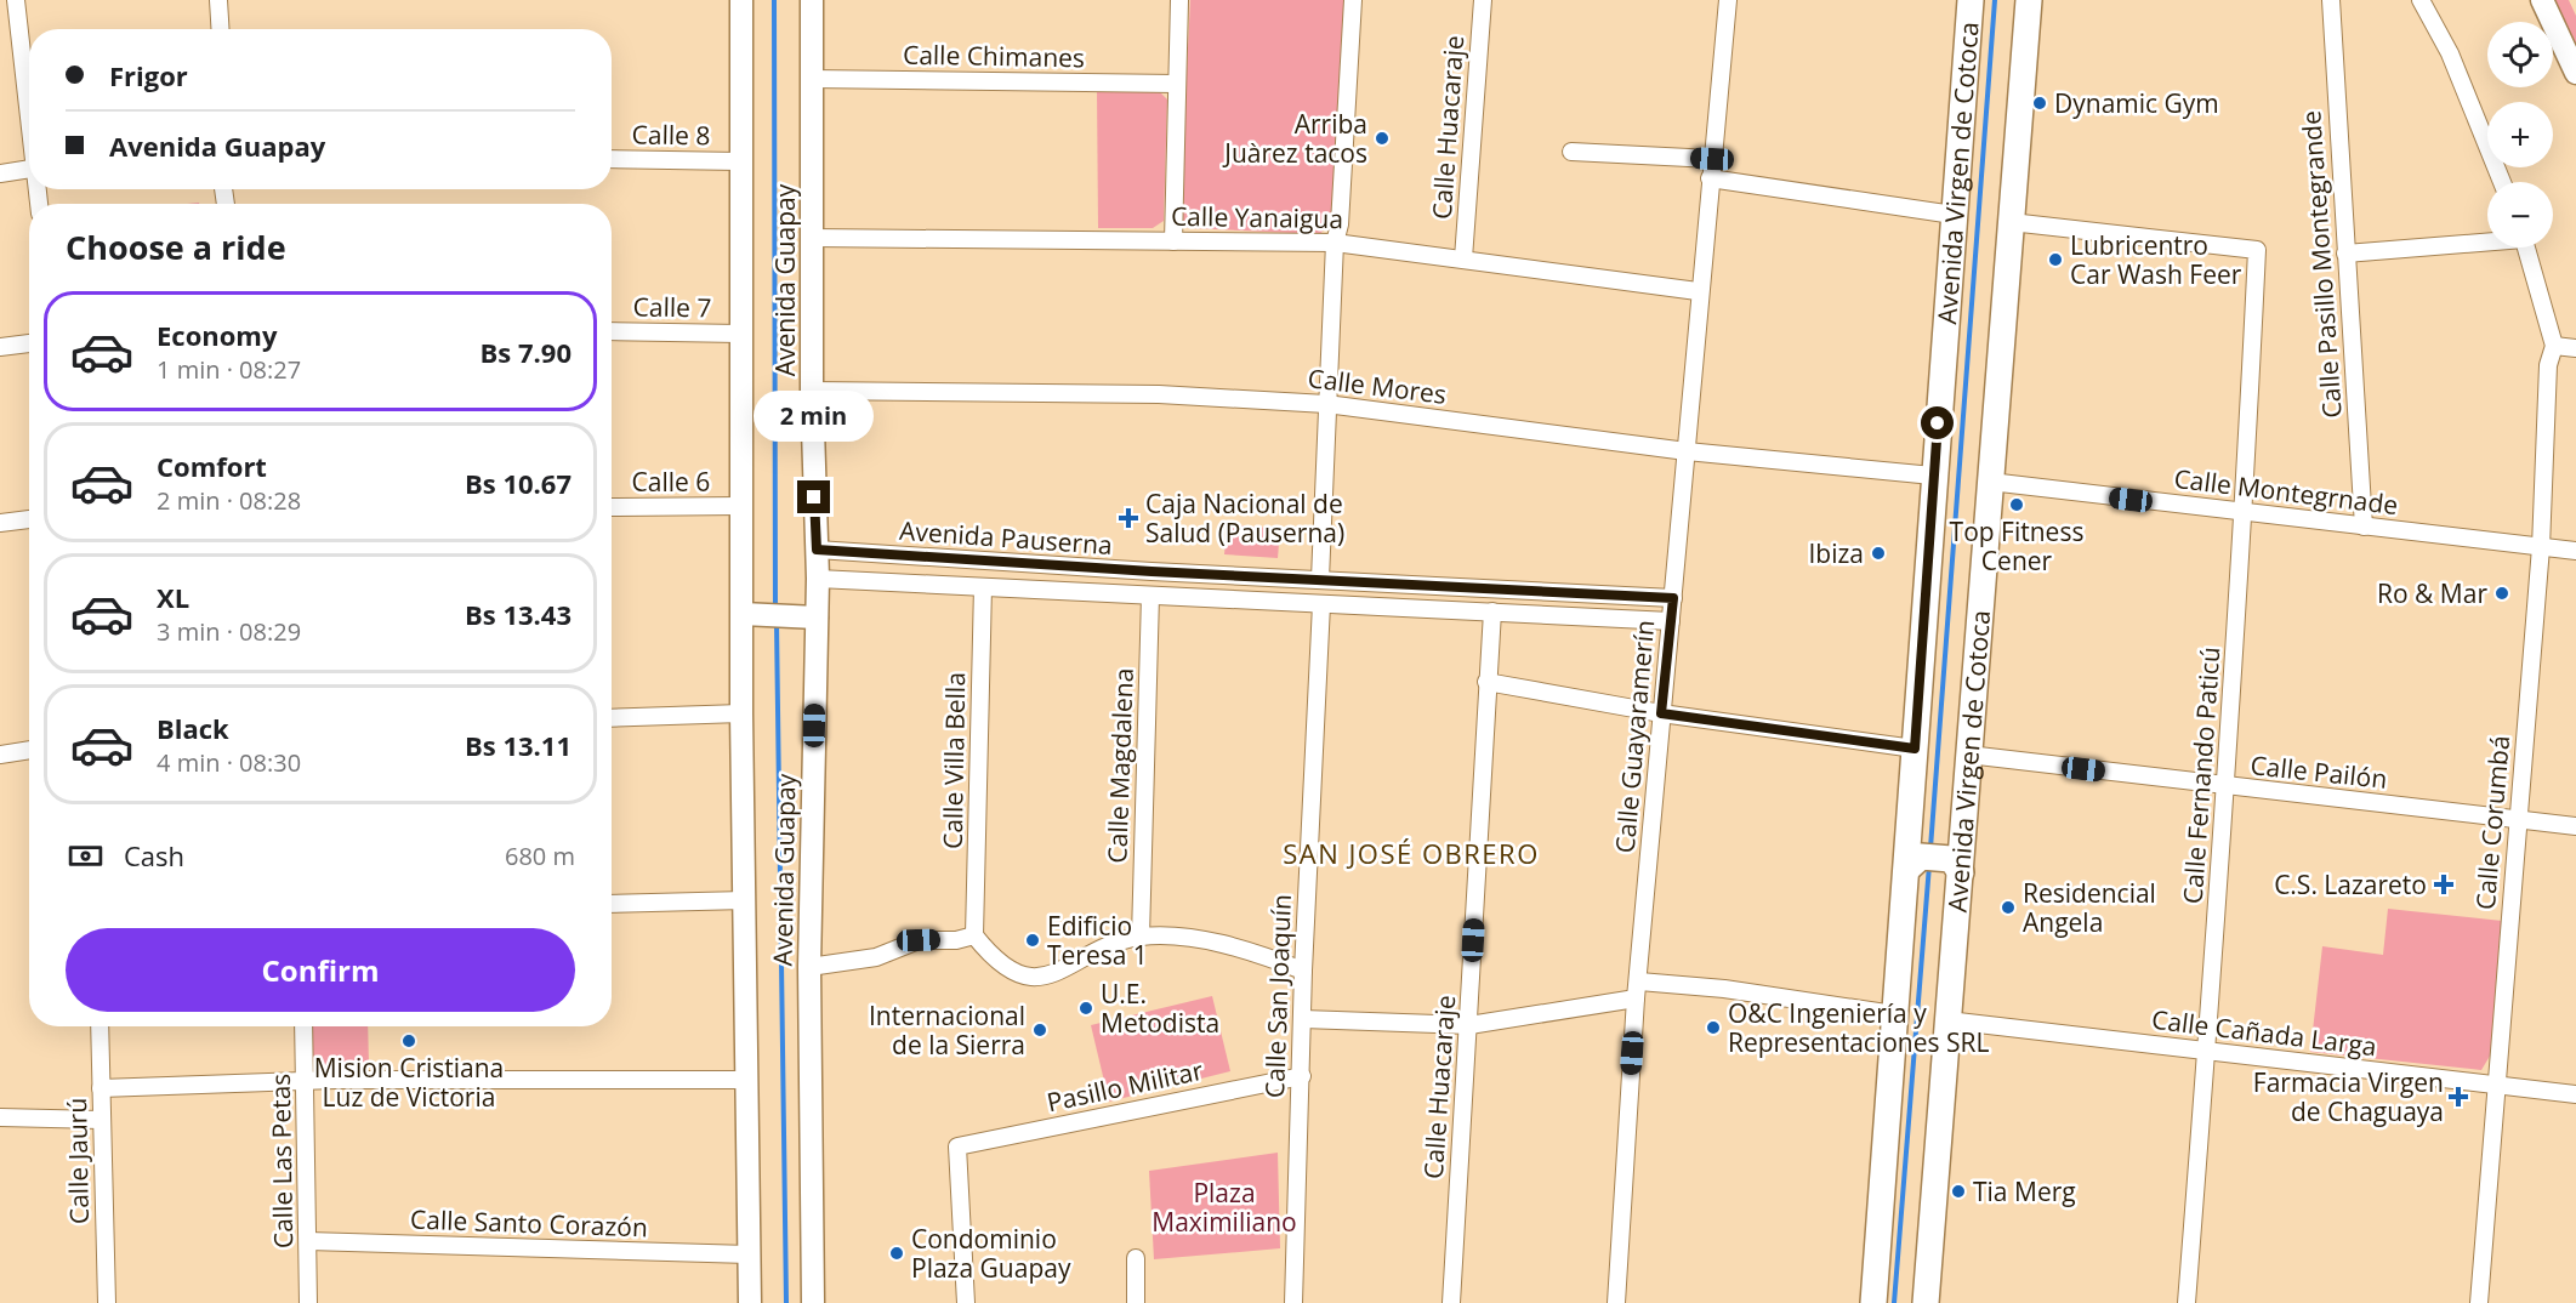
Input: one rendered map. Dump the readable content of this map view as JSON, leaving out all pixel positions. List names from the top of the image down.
{
  "streets": {
    "main road": ["Avenida Virgen de Cotoca", "Avenida Guapay"],
    "street": [
      "Calle Chimanes",
      "Calle Huacaraje",
      "Calle 8",
      "Calle Yanaigua",
      "Calle Pasillo Montegrande",
      "Calle 7",
      "Calle Mores",
      "Calle 6",
      "Calle Montegrnade",
      "Avenida Pauserna",
      "Calle Guayaramerín",
      "Calle Villa Bella",
      "Calle Magdalena",
      "Calle Pailón",
      "Calle Fernando Paticú",
      "Calle Corumbá",
      "Calle San Joaquín",
      "Calle Cañada Larga",
      "Pasillo Militar",
      "Calle Jaurú",
      "Calle Las Petas",
      "Calle Santo Corazón"
    ]
  },
  "crossings": [
    ["Calle Chimanes", "Avenida Guapay"],
    ["Calle Huacaraje", "Calle Yanaigua"],
    ["Calle Huacaraje", "Avenida Pauserna"],
    ["Calle 8", "Avenida Guapay"],
    ["Avenida Virgen de Cotoca", "Calle Mores"],
    ["Avenida Virgen de Cotoca", "Calle Montegrnade"],
    ["Avenida Virgen de Cotoca", "Calle Pailón"],
    ["Avenida Virgen de Cotoca", "Calle Fernando Paticú"],
    ["Avenida Virgen de Cotoca", "Calle Cañada Larga"],
    ["Calle Yanaigua", "Avenida Guapay"],
    ["Calle Yanaigua", "Calle Guayaramerín"],
    ["Calle Pasillo Montegrande", "Calle Montegrnade"],
    ["Avenida Guapay", "Calle 7"],
    ["Avenida Guapay", "Calle Mores"],
    ["Avenida Guapay", "Calle 6"],
    ["Avenida Guapay", "Avenida Pauserna"],
    ["Avenida Guapay", "Calle Santo Corazón"],
    ["Calle Mores", "Calle Guayaramerín"],
    ["Calle Montegrnade", "Calle Fernando Paticú"],
    ["Calle Montegrnade", "Calle Corumbá"],
    ["Avenida Pauserna", "Calle Guayaramerín"],
    ["Avenida Pauserna", "Calle Villa Bella"],
    ["Avenida Pauserna", "Calle Magdalena"],
    ["Avenida Pauserna", "Calle San Joaquín"],
    ["Calle Pailón", "Calle Fernando Paticú"],
    ["Calle Pailón", "Calle Corumbá"],
    ["Calle Fernando Paticú", "Calle Cañada Larga"],
    ["Calle Corumbá", "Calle Cañada Larga"],
    ["Calle San Joaquín", "Pasillo Militar"],
    ["Calle Las Petas", "Calle Santo Corazón"]
  ],
  "districts": ["SAN JOSÉ OBRERO"],
  "parks": ["Plaza Maximiliano"],
  "places": {
    "other": [
      "Dynamic Gym",
      "Arriba Juàrez tacos",
      "Lubricentro Car Wash Feer",
      "Top Fitness Cener",
      "Ibiza",
      "Ro & Mar",
      "Residencial Angela",
      "Edificio Teresa 1",
      "U.E. Metodista",
      "O&C Ingeniería y Representaciones SRL",
      "Internacional de la Sierra",
      "Mision Cristiana Luz de Victoria",
      "Tia Merg",
      "Condominio Plaza Guapay"
    ],
    "health": ["Caja Nacional de Salud (Pauserna)", "C.S. Lazareto", "Farmacia Virgen de Chaguaya"]
  },
  "page": {
    "map_buttons": ["+", "−"],
    "banner": ["Frigor", "Avenida Guapay"],
    "heading": "Choose a ride",
    "list": [
      {
        "name": "Economy",
        "note": "1 min · 08:27",
        "value": "Bs 7.90"
      },
      {
        "name": "Comfort",
        "note": "2 min · 08:28",
        "value": "Bs 10.67"
      },
      {
        "name": "XL",
        "note": "3 min · 08:29",
        "value": "Bs 13.43"
      },
      {
        "name": "Black",
        "note": "4 min · 08:30",
        "value": "Bs 13.11"
      }
    ],
    "bubble": "2 min",
    "pay": ["Cash", "680 m"],
    "buttons": "Confirm"
  }
}
